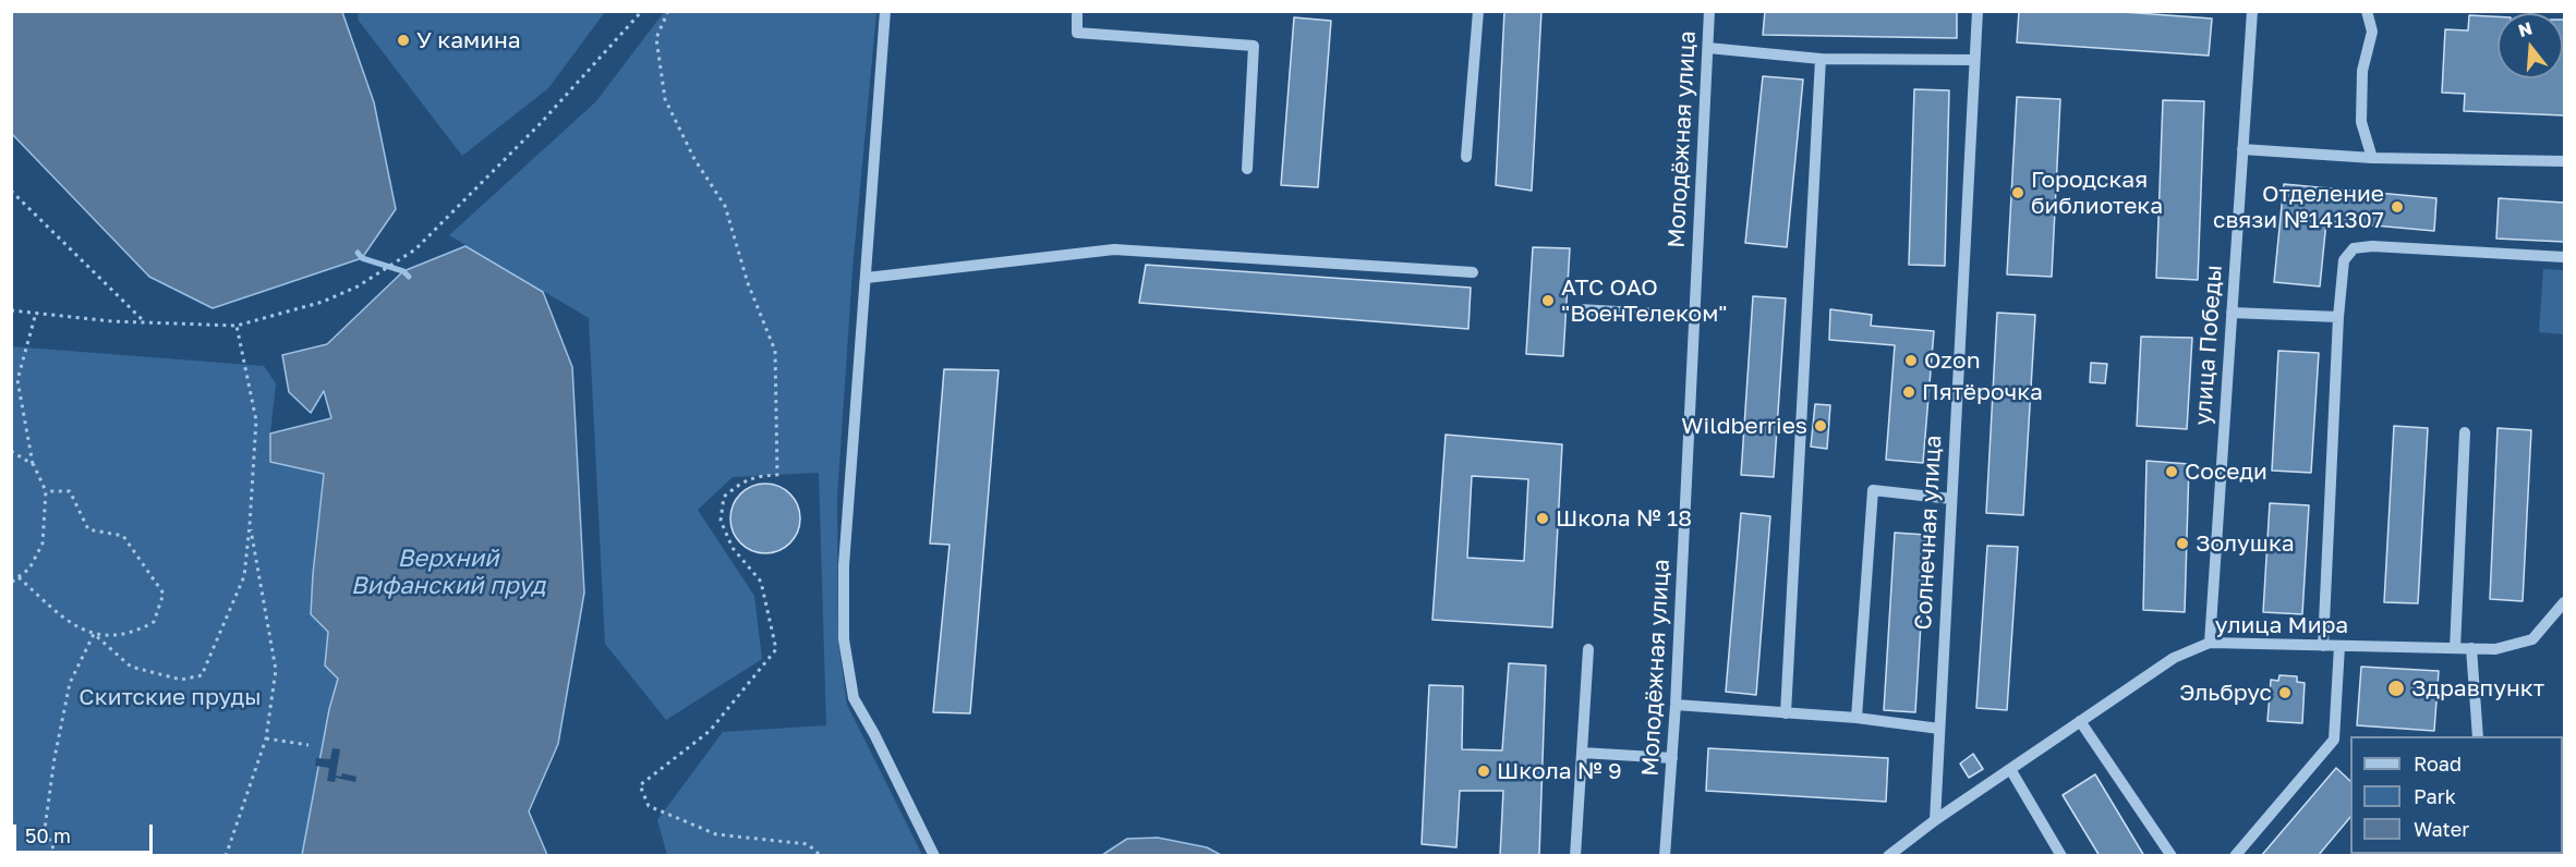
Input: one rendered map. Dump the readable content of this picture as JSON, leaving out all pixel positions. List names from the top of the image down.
{
  "streets": {
    "street": [
      "Молодёжная улица",
      "улица Победы",
      "Солнечная улица",
      "улица Мира"
    ]
  },
  "crossings": [
    ["улица Победы", "улица Мира"],
    ["Солнечная улица", "улица Мира"]
  ],
  "water": ["Верхний Вифанский пруд"],
  "parks": ["Скитские пруды"],
  "places": [
    "У камина",
    "Городская библиотека",
    "Отделение связи №141307",
    "АТС ОАО \"ВоенТелеком\"",
    "Ozon",
    "Пятёрочка",
    "Wildberries",
    "Соседи",
    "Школа № 18",
    "Золушка",
    "Здравпункт",
    "Эльбрус",
    "Школа № 9"
  ],
  "legend": ["Road", "Park", "Water"],
  "scale_bar": "50 m",
  "north": "top"
}
